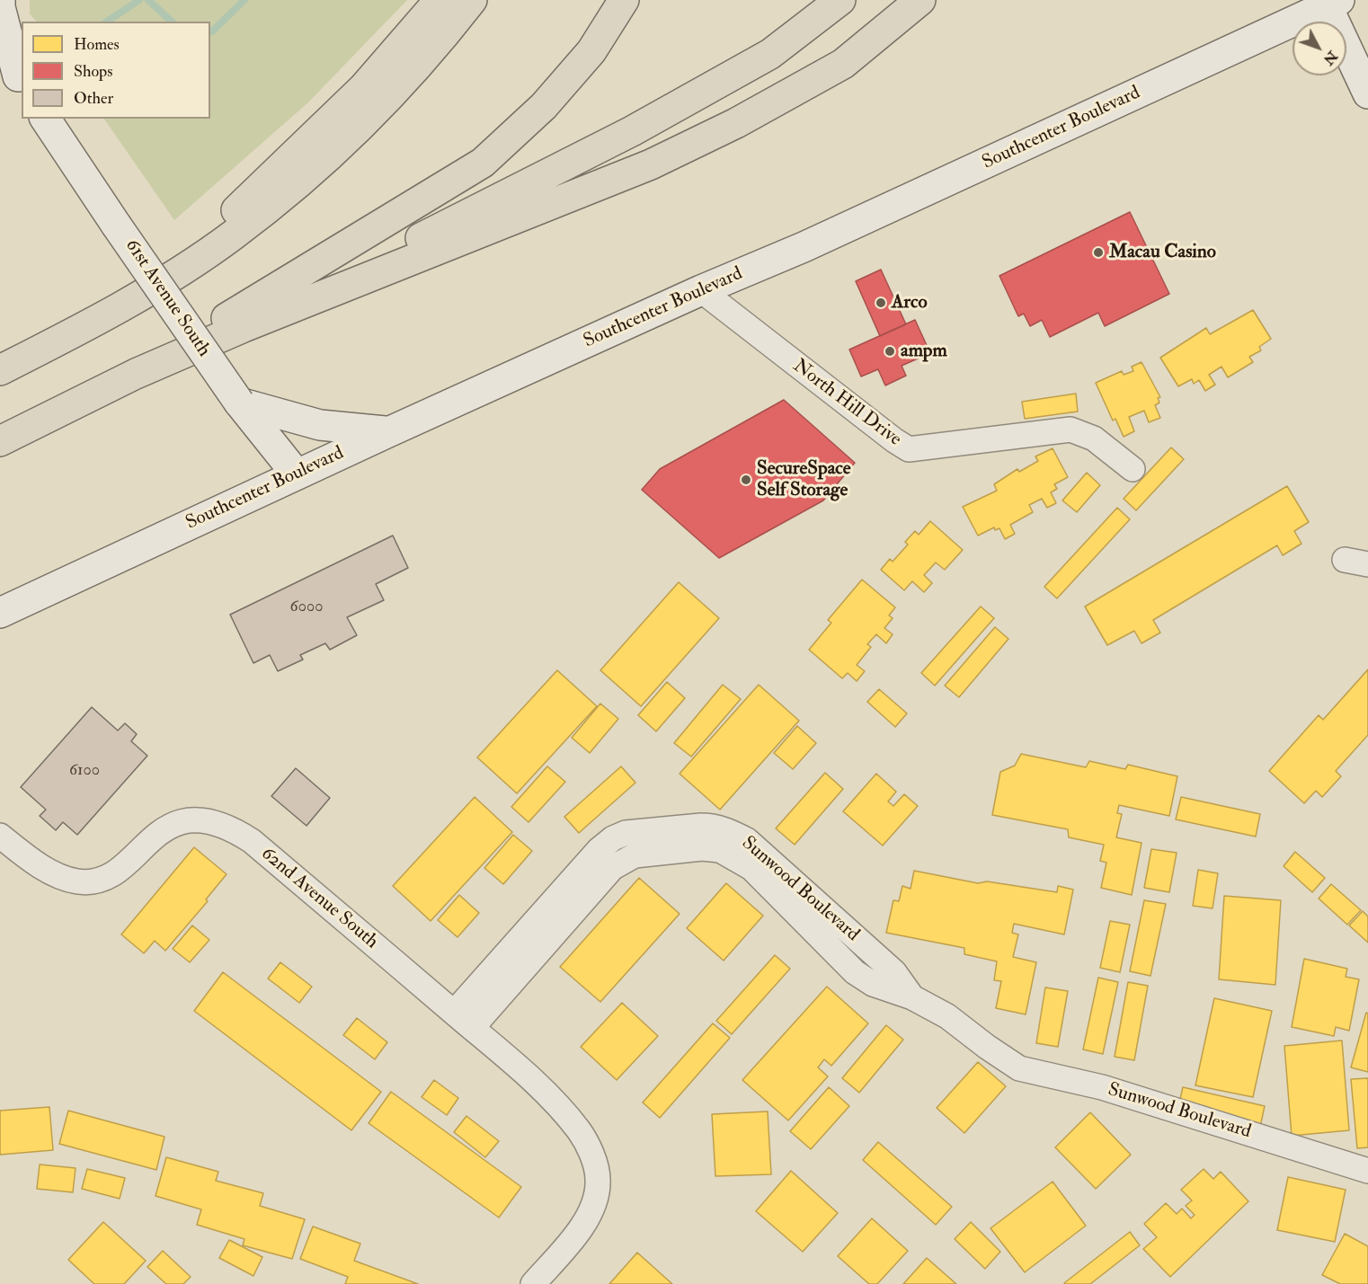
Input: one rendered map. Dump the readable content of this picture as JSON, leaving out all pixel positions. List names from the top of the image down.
{
  "streets": {
    "main road": ["Southcenter Boulevard", "61st Avenue South"],
    "street": ["North Hill Drive", "Sunwood Boulevard", "62nd Avenue South"]
  },
  "crossings": [
    ["Southcenter Boulevard", "61st Avenue South"],
    ["Southcenter Boulevard", "North Hill Drive"],
    ["Sunwood Boulevard", "62nd Avenue South"]
  ],
  "places": [
    "Macau Casino",
    "Arco",
    "ampm",
    "SecureSpace Self Storage"
  ],
  "house_numbers": ["6000", "6100"],
  "legend": ["Homes", "Shops", "Other"],
  "north": "bottom right"
}
